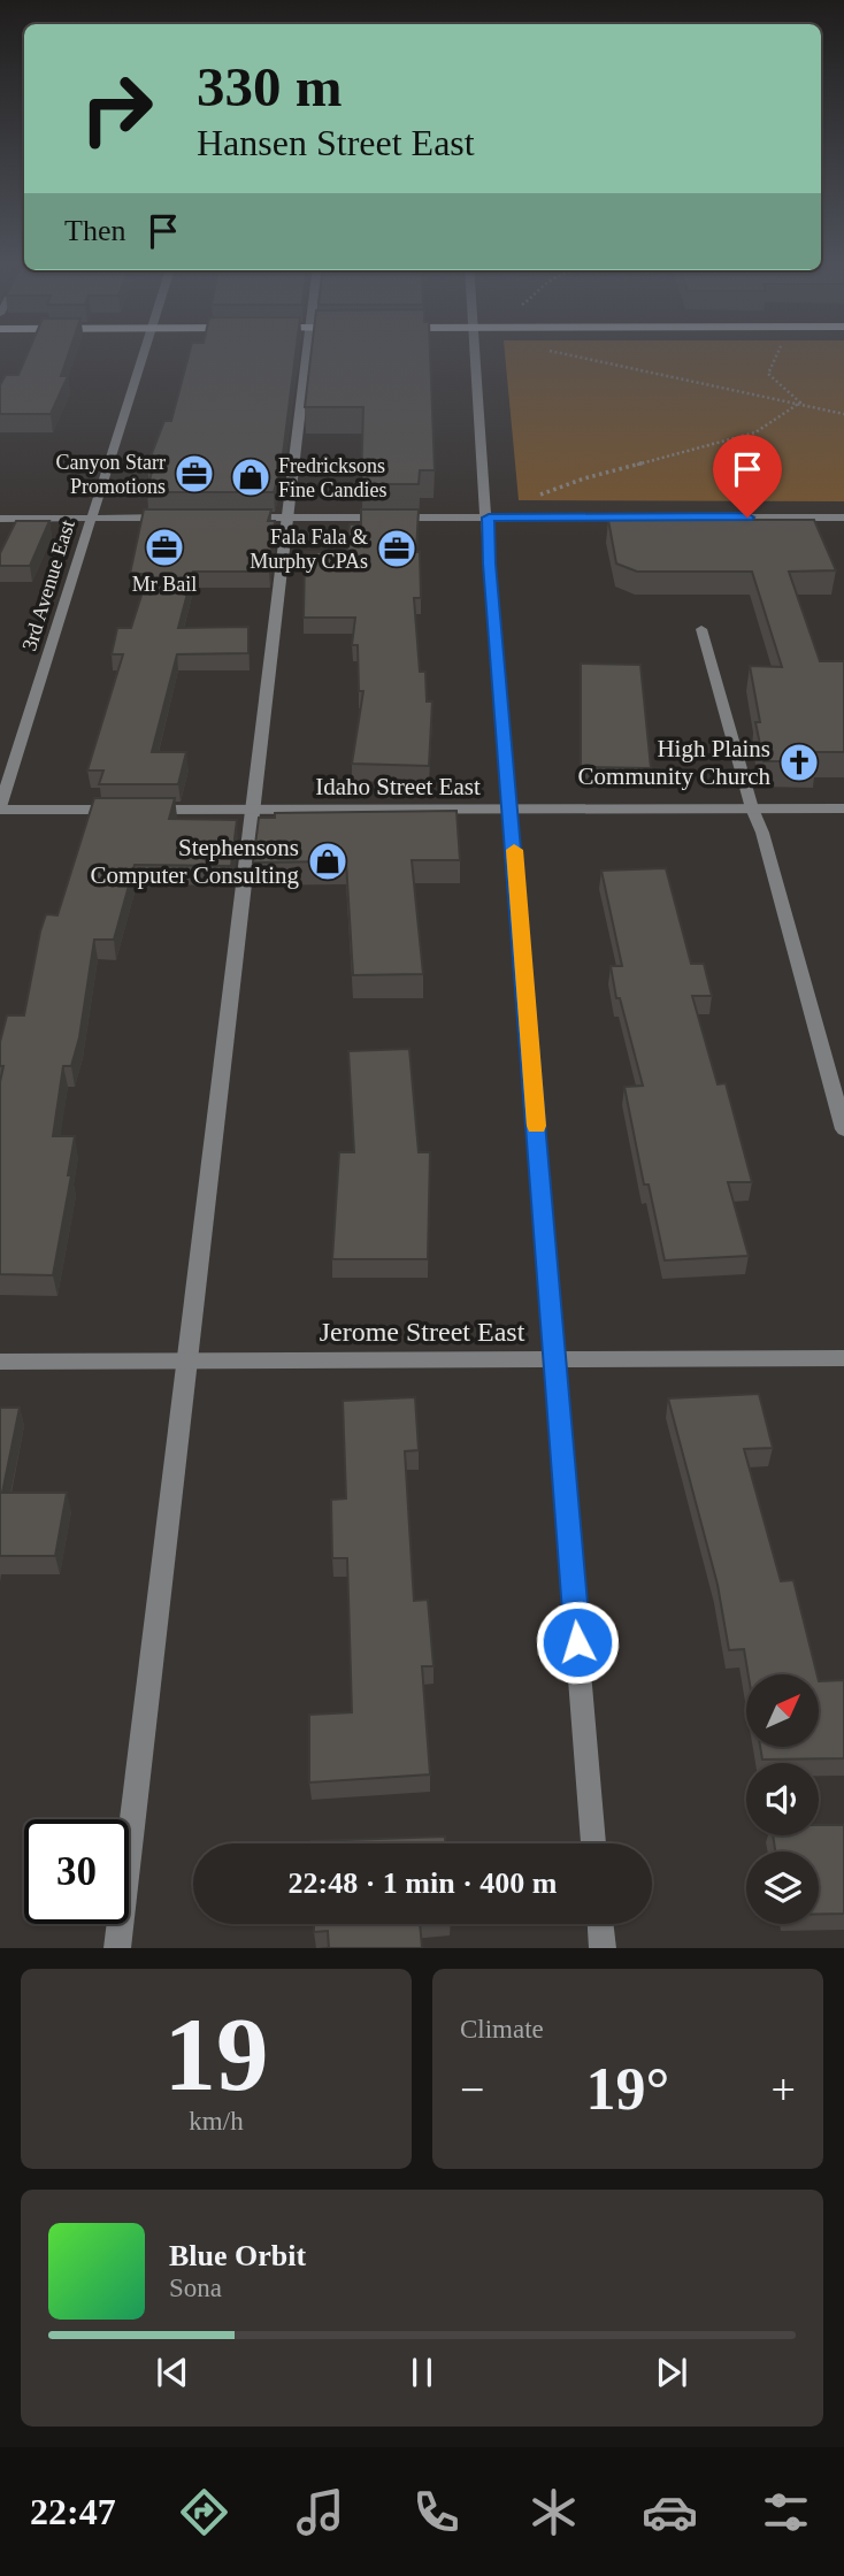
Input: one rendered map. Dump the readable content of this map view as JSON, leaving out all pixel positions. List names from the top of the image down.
{
  "streets": {
    "street": ["3rd Avenue East", "Idaho Street East", "Jerome Street East"]
  },
  "crossings": [
    ["3rd Avenue East", "Idaho Street East"]
  ],
  "places": {
    "office": ["Canyon Starr Promotions", "Mr Bail", "Fala Fala & Murphy CPAs"],
    "shop": ["Fredricksons Fine Candies", "Stephensons Computer Consulting"],
    "church": ["High Plains Community Church"]
  },
  "north": "top right",
  "page": {
    "turn": ["330 m", "Hansen Street East"],
    "then": "Then",
    "limit": "30",
    "trip": "22:48 · 1 min · 400 m",
    "tile": [
      ["19", "km/h"],
      "Climate"
    ],
    "heat": ["−", "19°", "+"],
    "song": ["Blue Orbit", "Sona"],
    "tabs": "22:47"
  }
}
